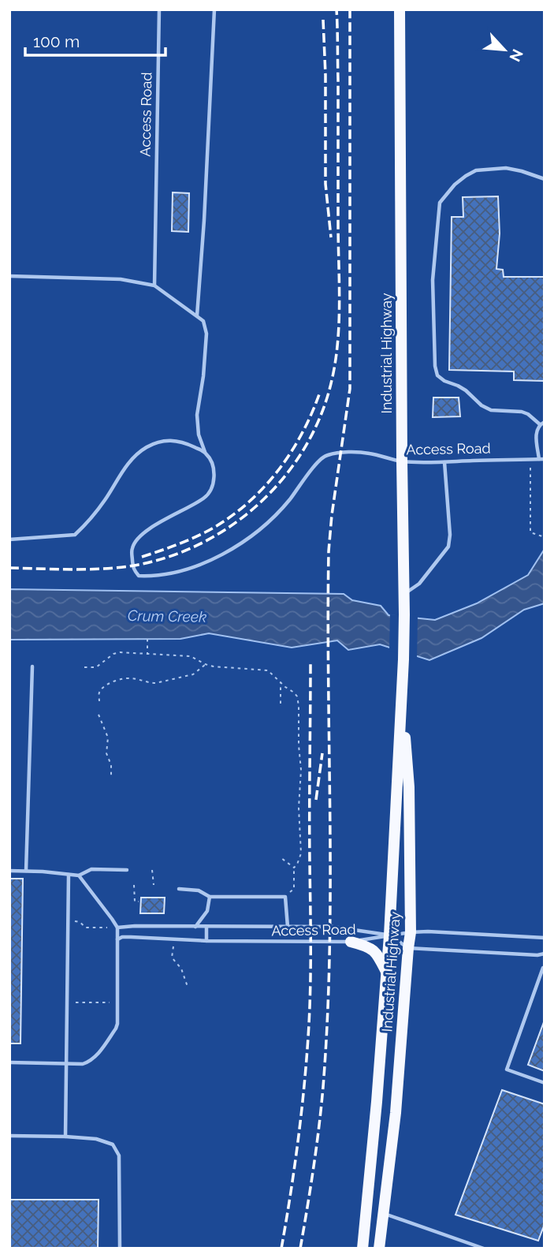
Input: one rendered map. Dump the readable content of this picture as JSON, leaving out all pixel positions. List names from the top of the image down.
{
  "streets": {
    "main road": ["Industrial Highway"],
    "lane": ["Access Road"]
  },
  "crossings": [
    ["Access Road", "Industrial Highway"]
  ],
  "water": ["Crum Creek"],
  "scale_bar": "100 m",
  "north": "bottom right"
}
